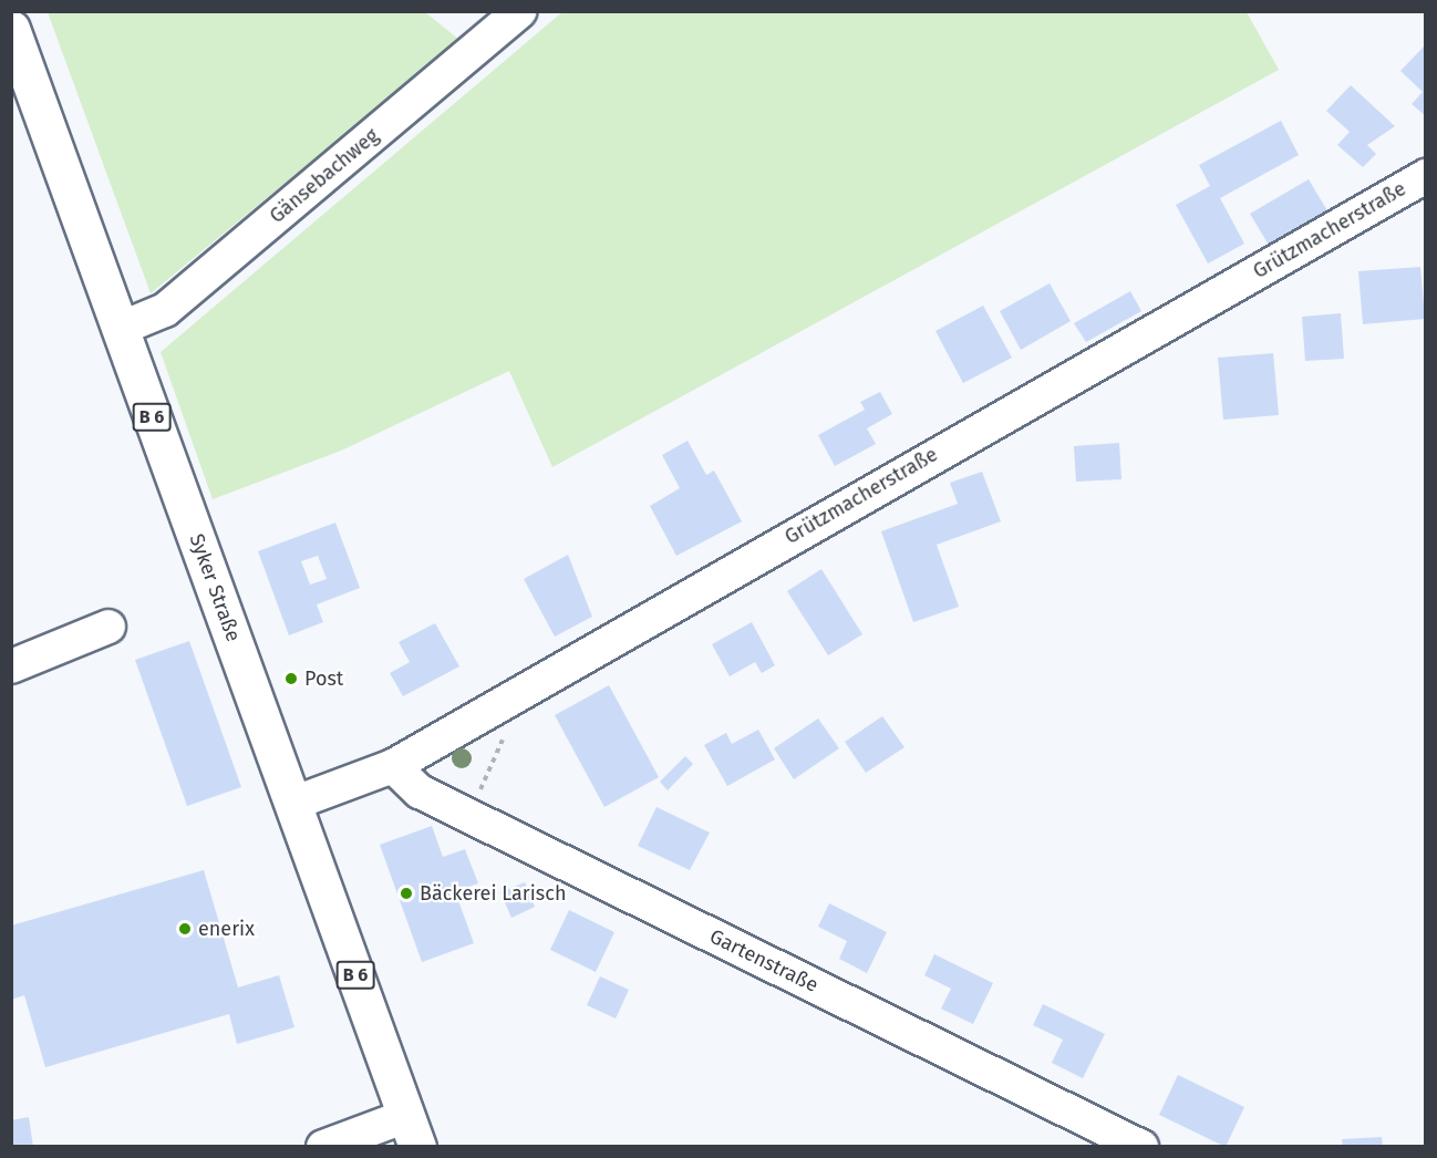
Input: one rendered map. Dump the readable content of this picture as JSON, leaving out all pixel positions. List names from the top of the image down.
{
  "streets": {
    "main road": ["B 6", "Syker Straße"],
    "street": ["Gänsebachweg", "Grützmacherstraße", "Gartenstraße"]
  },
  "crossings": [
    ["Gänsebachweg", "Syker Straße"],
    ["Grützmacherstraße", "Syker Straße"],
    ["Grützmacherstraße", "Gartenstraße"]
  ],
  "places": ["Post", "Bäckerei Larisch", "enerix"]
}
